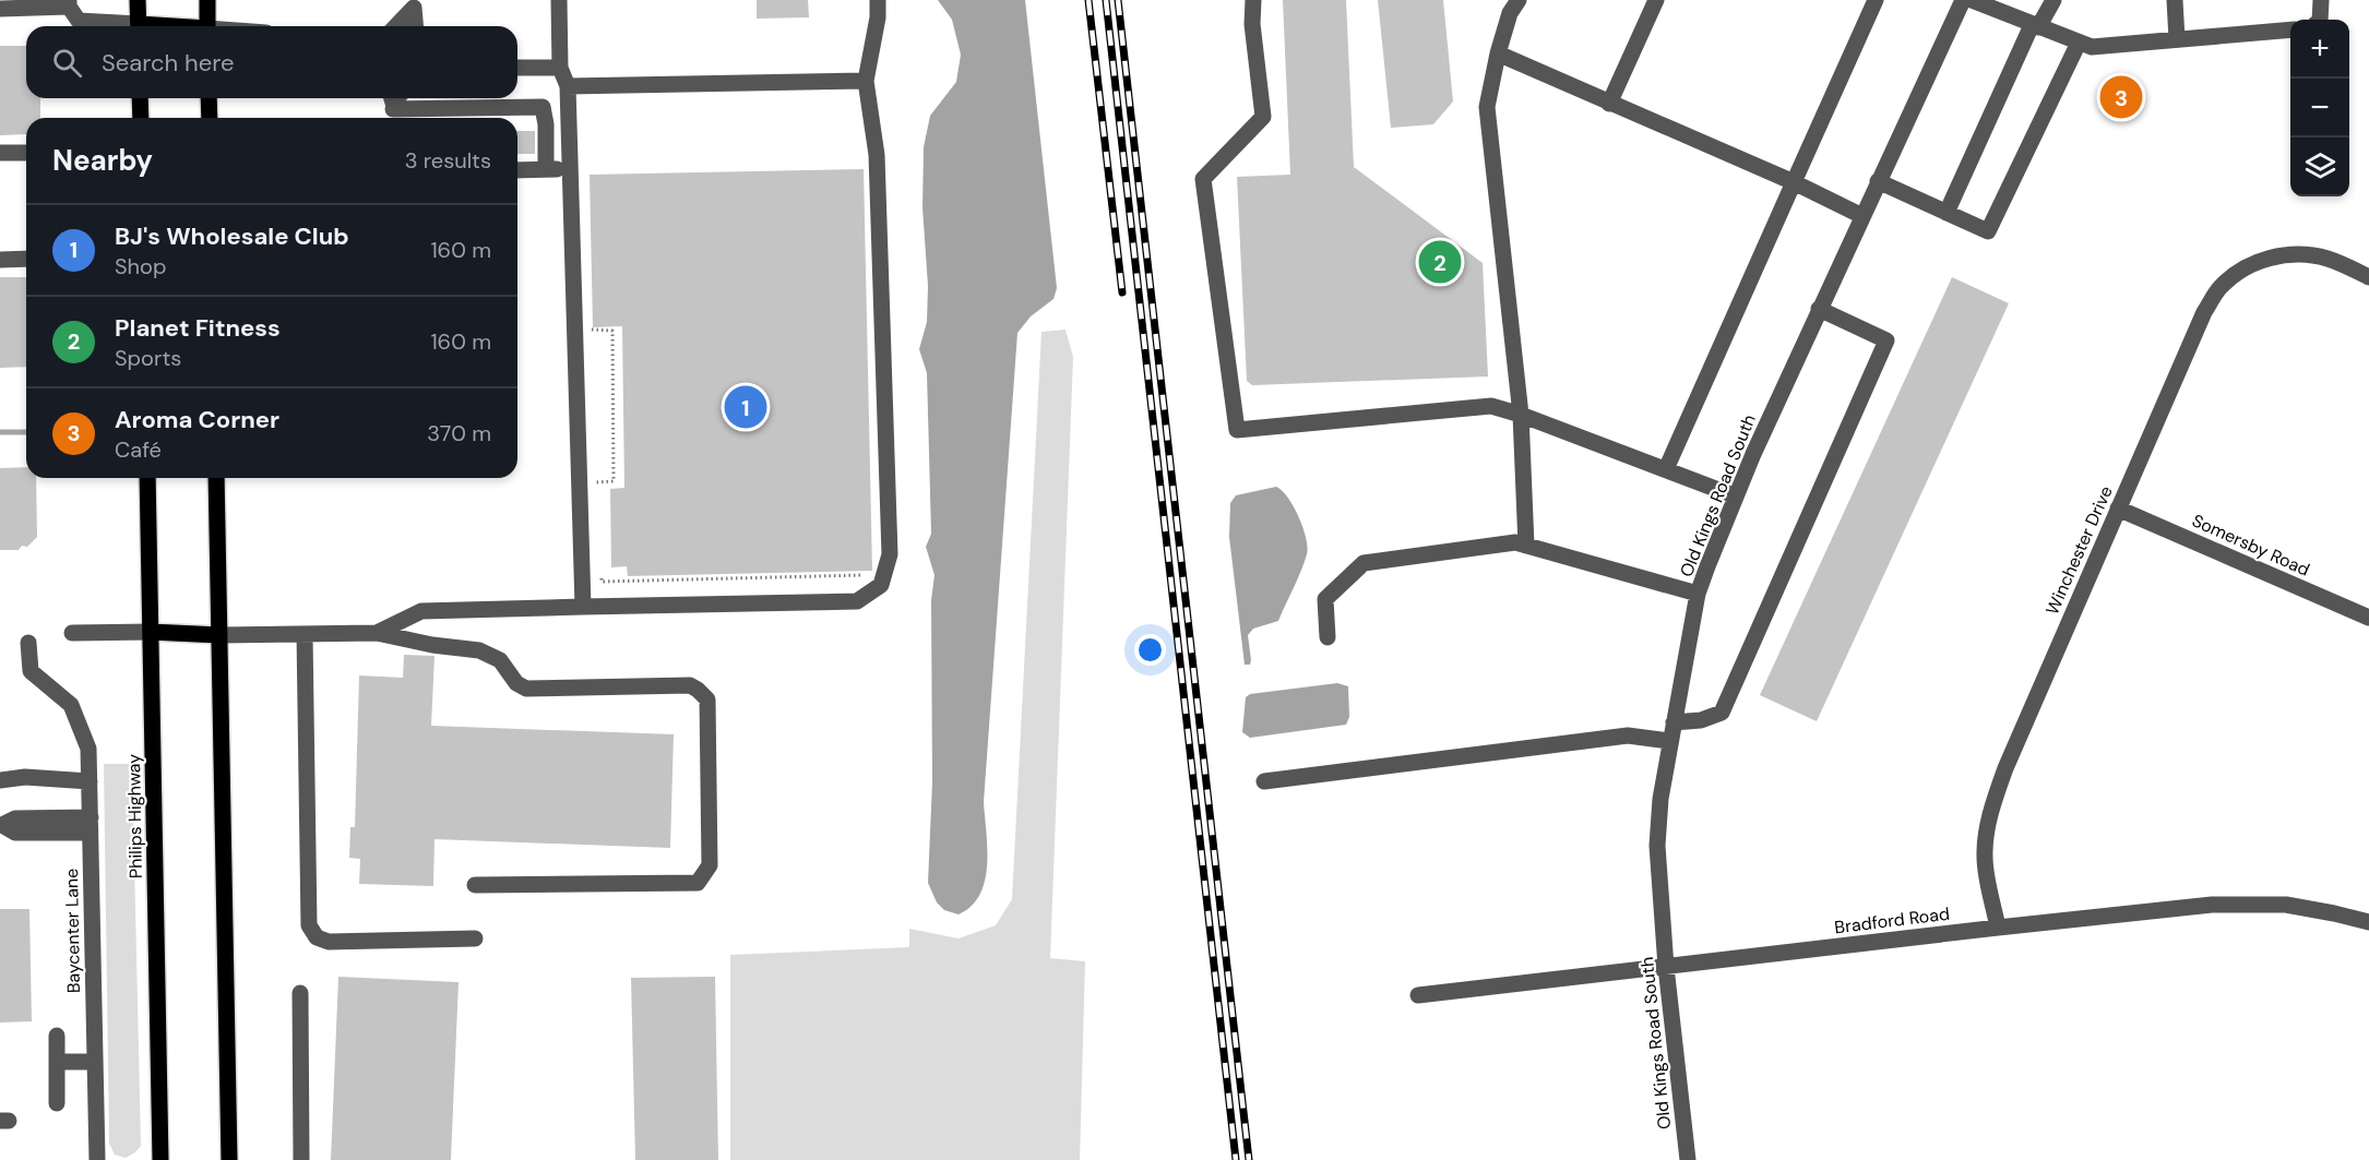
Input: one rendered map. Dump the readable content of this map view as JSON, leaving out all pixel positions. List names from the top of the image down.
{
  "streets": {
    "main road": ["Philips Highway"],
    "street": [
      "Old Kings Road South",
      "Somersby Road",
      "Winchester Drive",
      "Bradford Road",
      "Baycenter Lane"
    ]
  },
  "crossings": [
    ["Old Kings Road South", "Bradford Road"],
    ["Somersby Road", "Winchester Drive"],
    ["Winchester Drive", "Bradford Road"]
  ],
  "page": {
    "map_buttons": ["+", "−"],
    "search": "Search here",
    "pins": ["3", "2", "1"],
    "heading": ["Nearby", "3 results"],
    "list": [
      {
        "mark": "1",
        "name": "BJ's Wholesale Club",
        "note": "Shop",
        "value": "160 m"
      },
      {
        "mark": "2",
        "name": "Planet Fitness",
        "note": "Sports",
        "value": "160 m"
      },
      {
        "mark": "3",
        "name": "Aroma Corner",
        "note": "Café",
        "value": "370 m"
      }
    ]
  }
}
